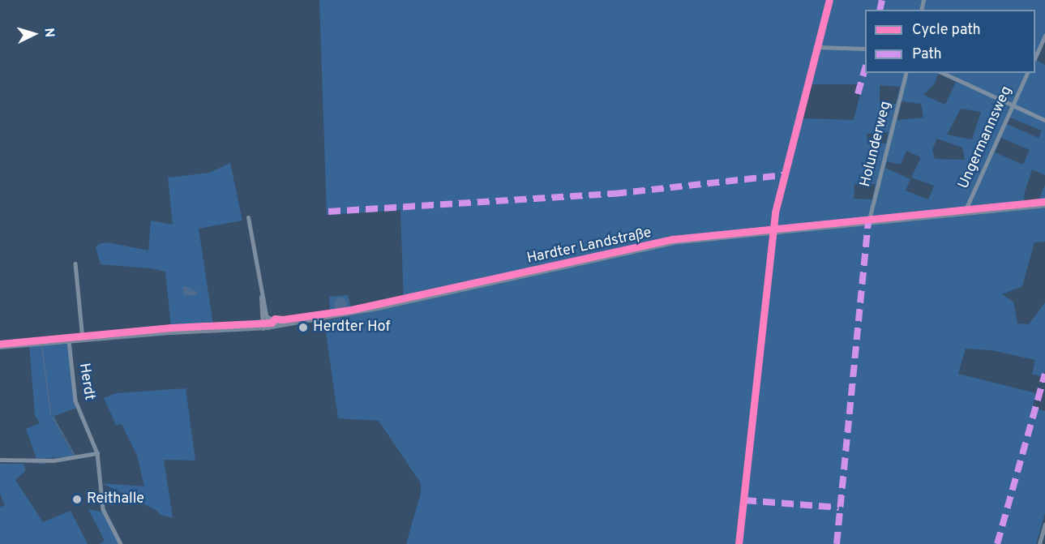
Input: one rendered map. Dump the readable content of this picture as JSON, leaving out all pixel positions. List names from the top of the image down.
{
  "streets": {
    "main road": ["Hardter Landstraße"],
    "street": ["Ungermannsweg", "Holunderweg", "Herdt"]
  },
  "crossings": [
    ["Ungermannsweg", "Hardter Landstraße"],
    ["Holunderweg", "Hardter Landstraße"],
    ["Hardter Landstraße", "Herdt"]
  ],
  "places": ["Herdter Hof", "Reithalle"],
  "legend": ["Cycle path", "Path"],
  "north": "right"
}
